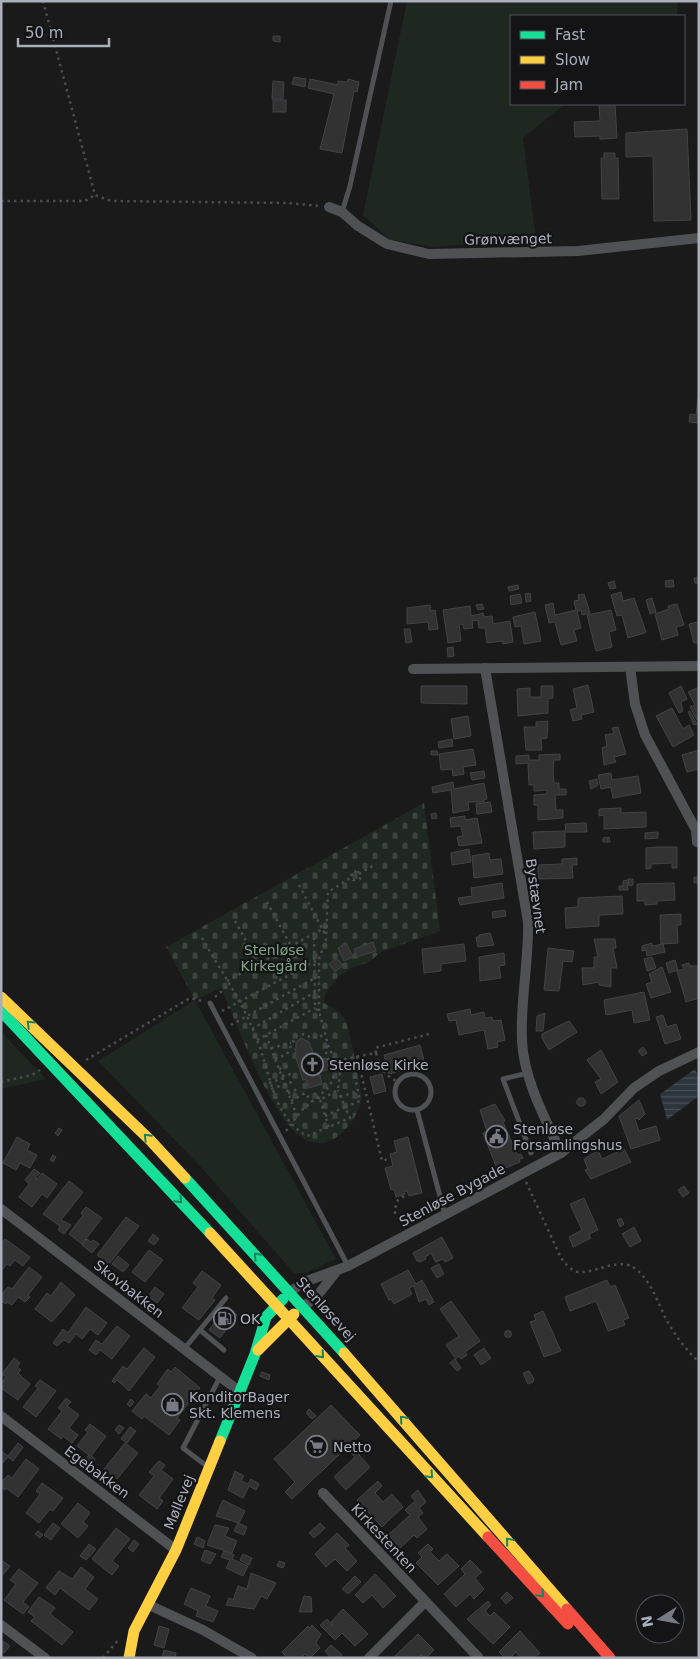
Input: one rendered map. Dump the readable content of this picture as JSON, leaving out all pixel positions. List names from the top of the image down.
{
  "streets": {
    "street": [
      "Grønvænget",
      "Bystævnet",
      "Stenløse Bygade",
      "Skovbakken",
      "Stenløsevej",
      "Egebakken",
      "Møllevej",
      "Kirkestenten"
    ]
  },
  "crossings": [
    ["Bystævnet", "Stenløse Bygade"],
    ["Stenløse Bygade", "Stenløsevej"],
    ["Stenløse Bygade", "Møllevej"],
    ["Skovbakken", "Møllevej"],
    ["Stenløsevej", "Møllevej"],
    ["Egebakken", "Møllevej"]
  ],
  "parks": ["Stenløse Kirkegård"],
  "places": {
    "church": ["Stenløse Kirke"],
    "public building": ["Stenløse Forsamlingshus"],
    "fuel station": ["OK"],
    "shop": ["KonditorBager Skt. Klemens"],
    "supermarket": ["Netto"]
  },
  "legend": ["Fast", "Slow", "Jam"],
  "scale_bar": "50 m",
  "north": "left"
}
